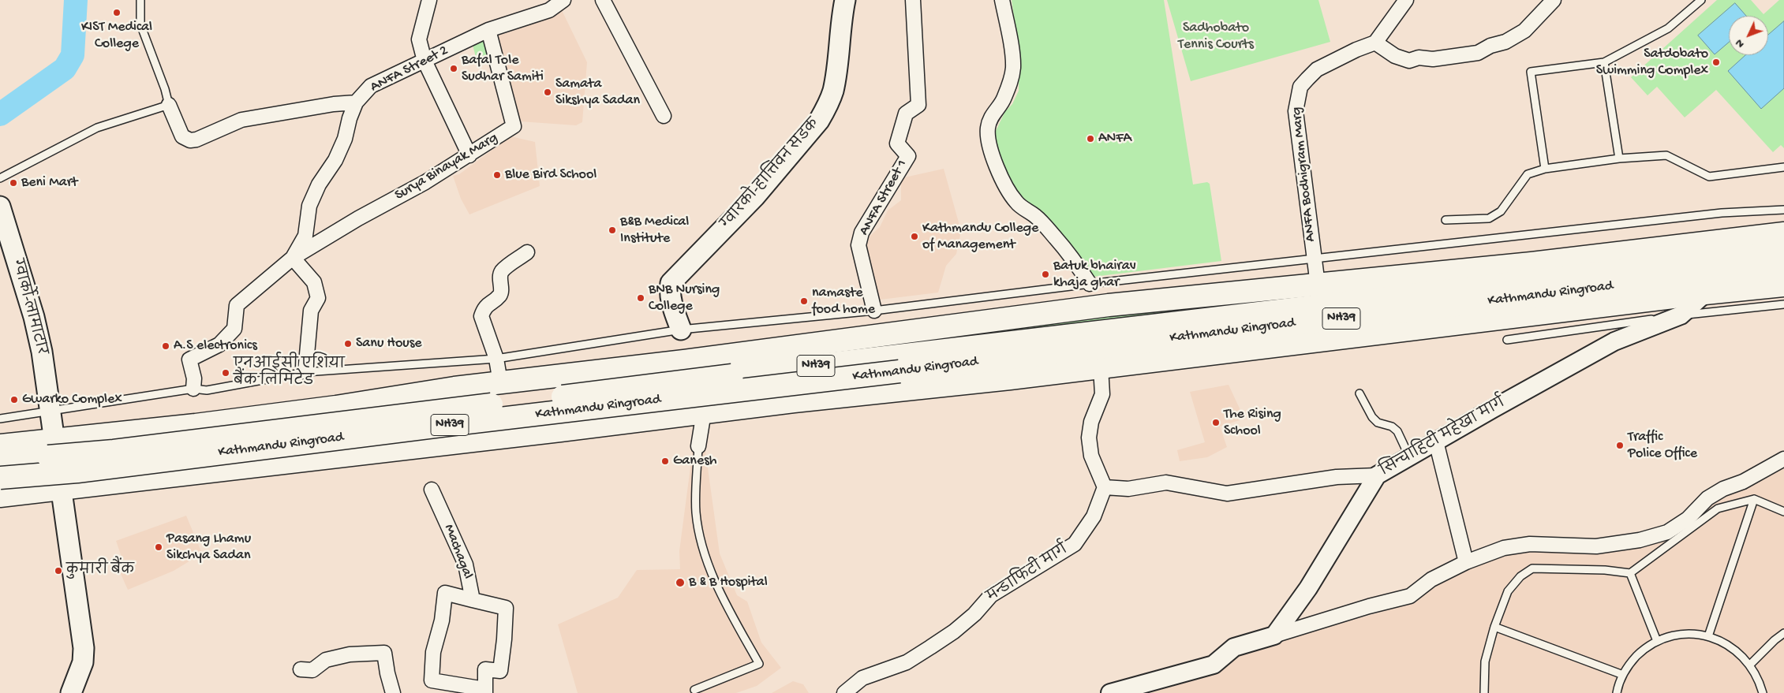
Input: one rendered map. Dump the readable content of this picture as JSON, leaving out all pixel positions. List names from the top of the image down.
{
  "streets": {
    "main road": [
      "ग्वारको-हात्तिवन सडक",
      "Kathmandu Ringroad",
      "ग्वार्को-लामाटार",
      "NH39"
    ],
    "street": [
      "ANFA Street 2",
      "Surya Binayak Marg",
      "ANFA Bodhigram Marg",
      "ANFA Street 1",
      "सिन्चाहिटी महेखा मार्ग",
      "Machagal",
      "मन्डाफिटी मार्ग"
    ]
  },
  "crossings": [
    ["ANFA Street 2", "Surya Binayak Marg"]
  ],
  "parks": ["Sadhobato Tennis Courts"],
  "places": [
    "KIST Medical College",
    "Satdobato Swimming Complex",
    "Bafal Tole Sudhar Samiti",
    "Samata Sikshya Sadan",
    "ANFA",
    "Blue Bird School",
    "Beni Mart",
    "B&B Medical Institute",
    "Kathmandu College of Management",
    "Batuk bhairav khaja ghar",
    "BNB Nursing College",
    "namaste food home",
    "Sanu House",
    "A.S electronics",
    "एनआईसी एशिया बैंक लिमिटेड",
    "Gwarko Complex",
    "The Rising School",
    "Traffic Police Office",
    "Ganesh",
    "Pasang Lhamu Sikchya Sadan",
    "कुमारी बैंक",
    "B & B Hospital"
  ],
  "north": "bottom left"
}
